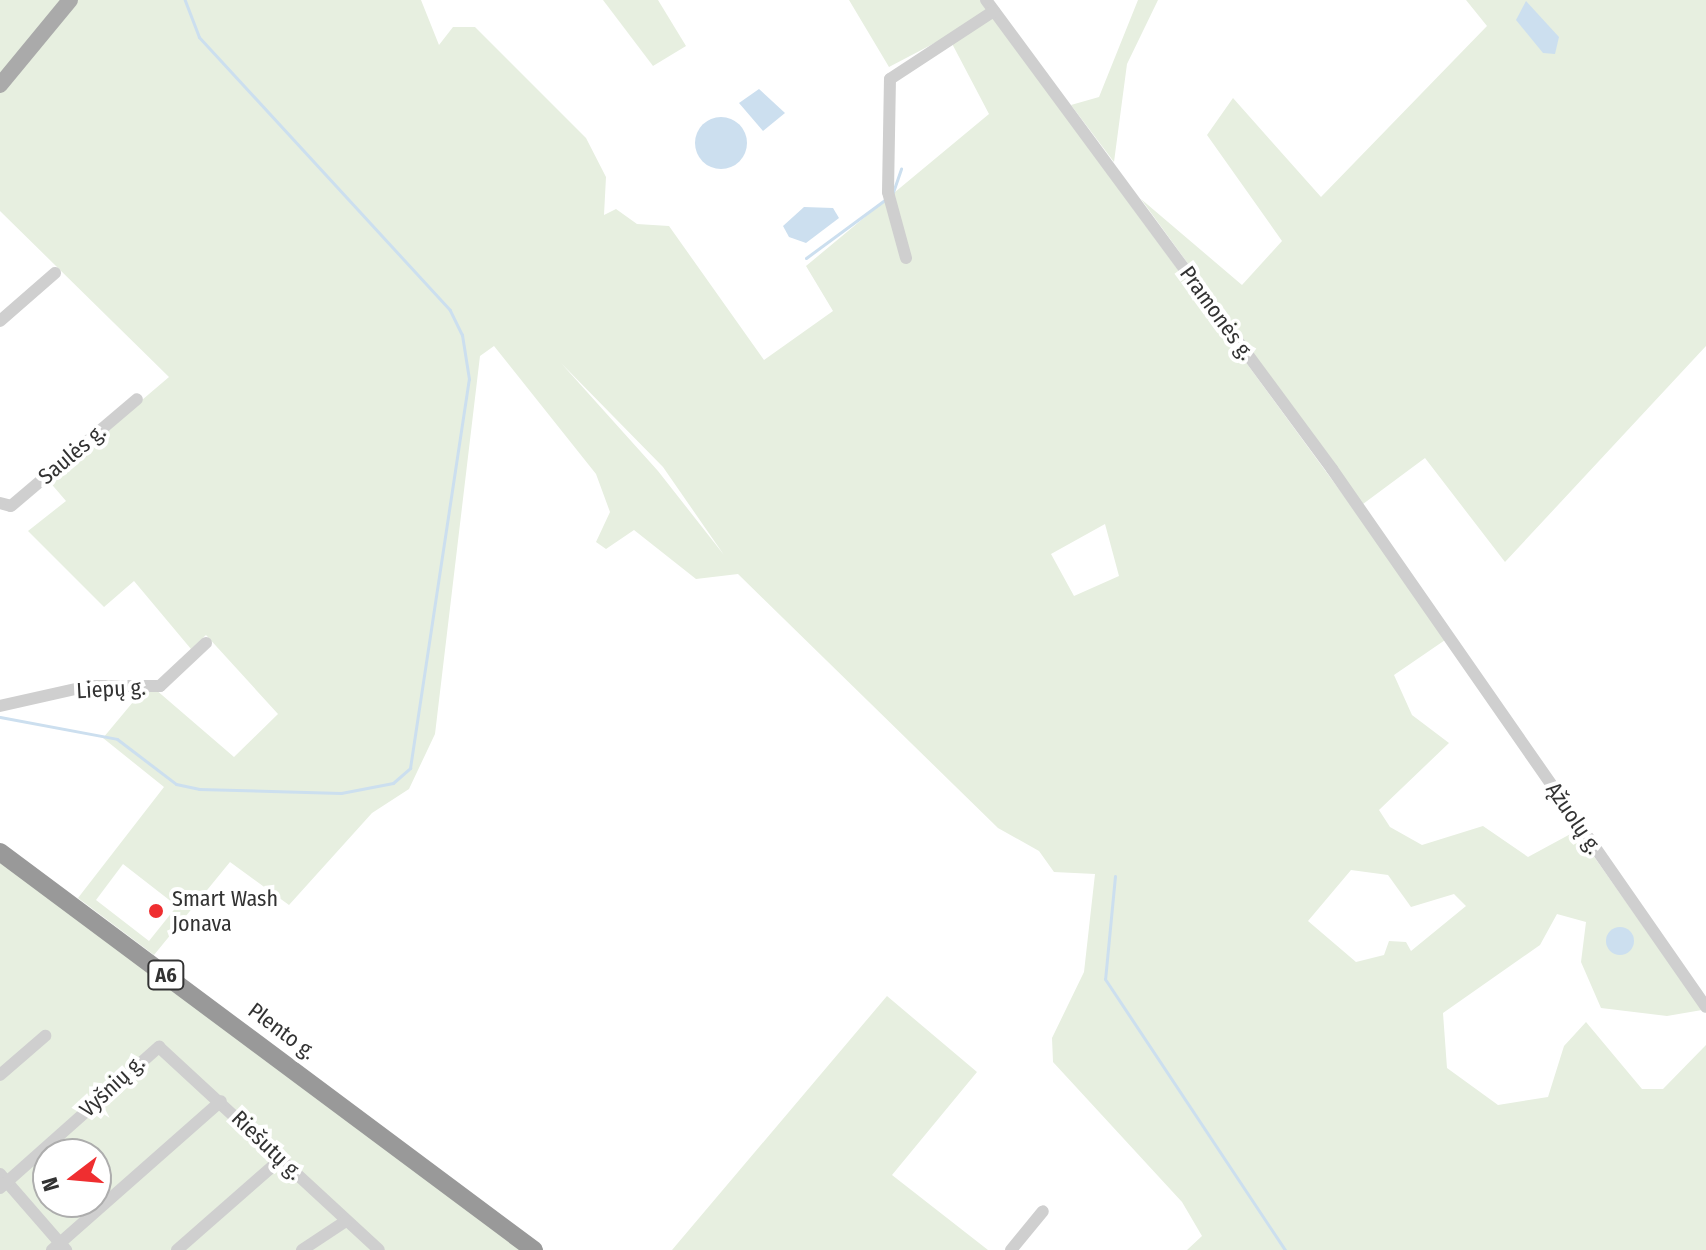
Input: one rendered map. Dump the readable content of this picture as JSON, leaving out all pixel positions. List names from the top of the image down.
{
  "streets": {
    "highway": ["A6", "Plento g."],
    "street": [
      "Pramonės g.",
      "Saulės g.",
      "Liepų g.",
      "Ąžuolų g.",
      "Vyšnių g.",
      "Riešutų g."
    ]
  },
  "crossings": [
    ["Pramonės g.", "Ąžuolų g."],
    ["Vyšnių g.", "Riešutų g."]
  ],
  "places": ["Smart Wash Jonava"],
  "north": "left"
}
